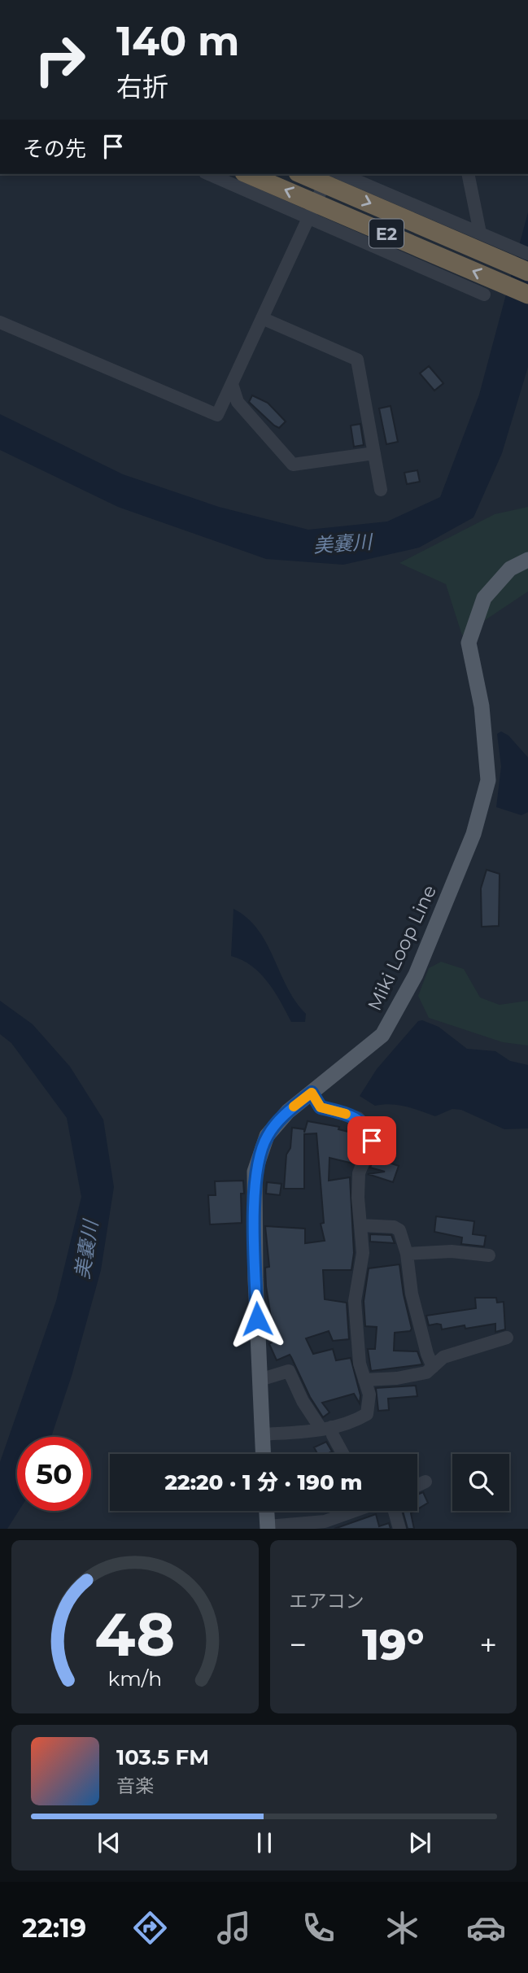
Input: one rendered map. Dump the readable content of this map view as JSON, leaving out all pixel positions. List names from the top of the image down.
{
  "streets": {
    "highway": ["E2"],
    "main road": ["Miki Loop Line"]
  },
  "water": ["美嚢川"],
  "page": {
    "turn": ["140 m", "右折"],
    "then": "その先",
    "limit": "50",
    "trip": "22:20 · 1 分 · 190 m",
    "tile": "エアコン",
    "heat": ["−", "19°", "+"],
    "song": ["103.5 FM", "音楽"],
    "tabs": "22:19",
    "gauge": ["48", "km/h"]
  }
}
